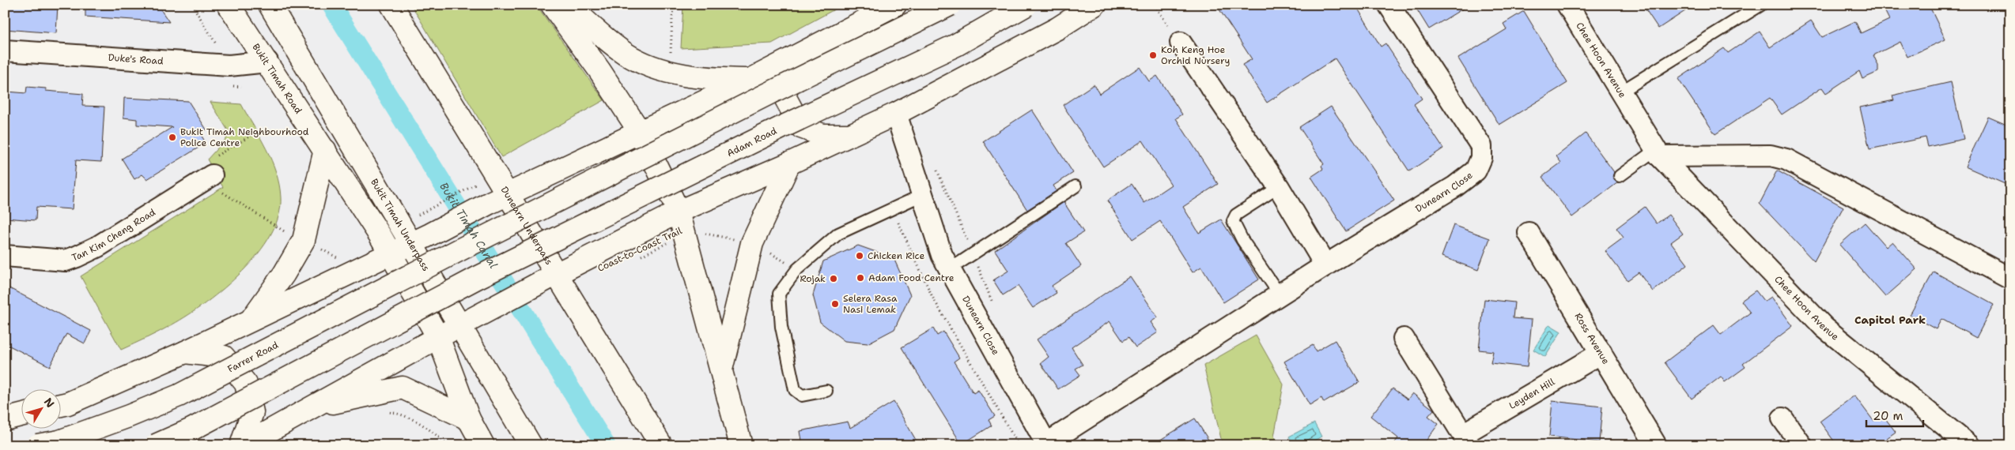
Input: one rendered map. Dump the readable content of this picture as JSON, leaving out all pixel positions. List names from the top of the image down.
{
  "streets": {
    "highway": [
      "Bukit Timah Road",
      "Adam Road",
      "Bukit Timah Underpass",
      "Dunearn Underpass",
      "Farrer Road"
    ],
    "street": [
      "Duke's Road",
      "Chee Hoon Avenue",
      "Dunearn Close",
      "Tan Kim Cheng Road",
      "Ross Avenue",
      "Leyden Hill"
    ],
    "path": ["Coast-to-Coast Trail"]
  },
  "crossings": [
    ["Duke's Road", "Bukit Timah Road"],
    ["Ross Avenue", "Leyden Hill"]
  ],
  "districts": ["Capitol Park"],
  "water": ["Bukit Timah Canal"],
  "places": [
    "Koh Keng Hoe Orchid Nursery",
    "Bukit Timah Neighbourhood Police Centre",
    "Chicken Rice",
    "Adam Food Centre",
    "Rojak",
    "Selera Rasa Nasi Lemak"
  ],
  "scale_bar": "20 m",
  "north": "top right"
}
